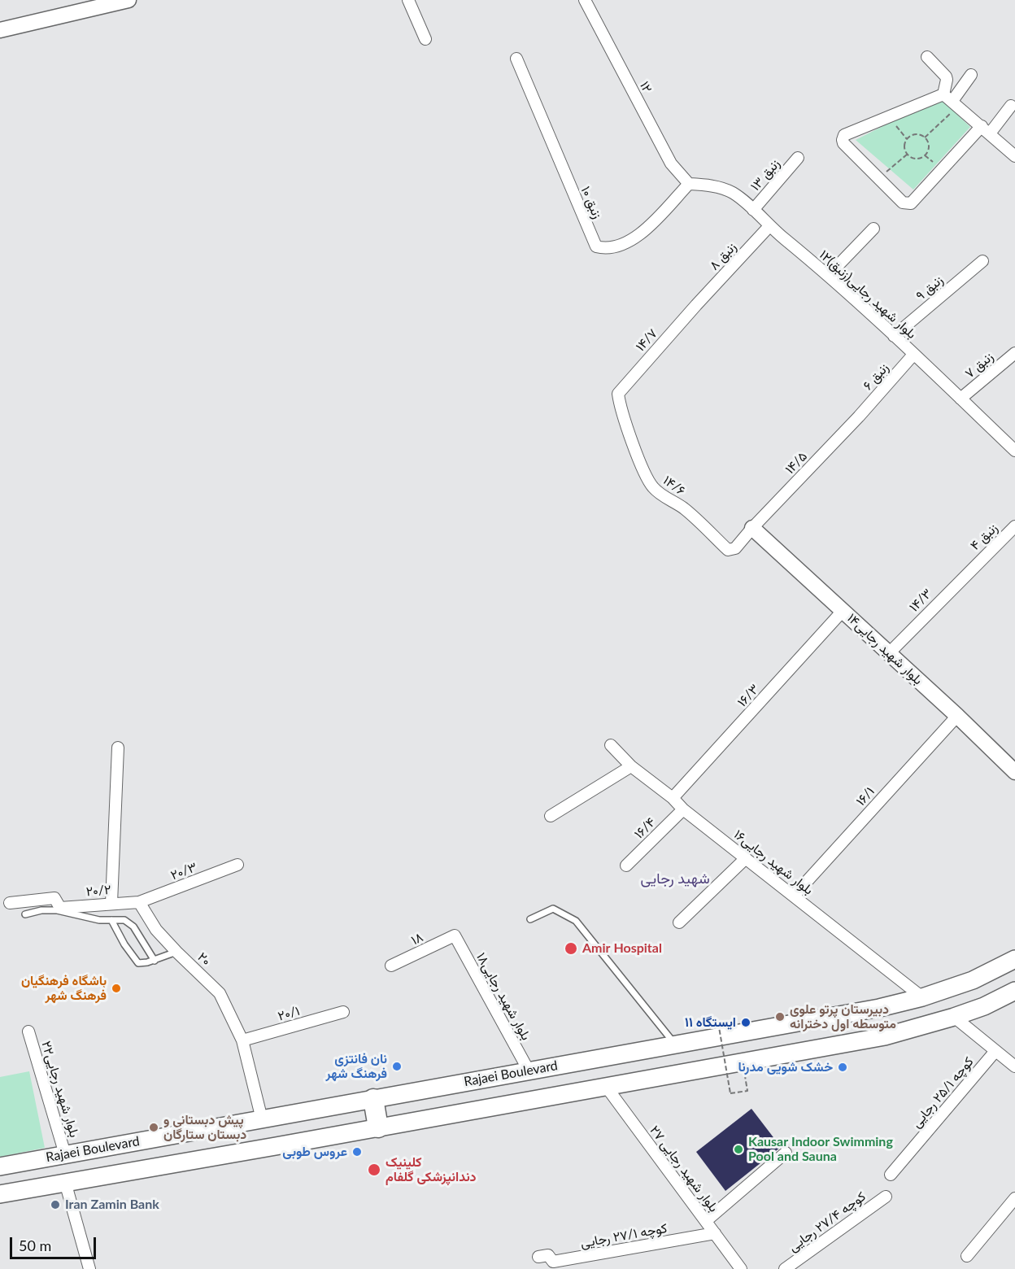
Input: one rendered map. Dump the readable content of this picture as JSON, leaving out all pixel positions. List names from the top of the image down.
{
  "streets": {
    "main road": ["Rajaei Boulevard"],
    "street": [
      "۱۲",
      "زنبق ۱۳",
      "زنبق ۱۰",
      "زنبق ۸",
      "زنبق ۹",
      "۱۲بلوار شهید رجایی(زنبق)",
      "۱۴/۷",
      "زنبق ۷",
      "زنبق ۶",
      "۱۴/۵",
      "۱۴/۶",
      "زنبق ۴",
      "۱۴/۳",
      "بلوار شهید رجایی۱۴",
      "۱۶/۳",
      "۱۶/۱",
      "۱۶/۴",
      "بلوار شهید رجایی۱۶",
      "۲۰/۳",
      "۲۰/۲",
      "۱۸",
      "۲۰",
      "بلوار شهید رجایی۱۸",
      "۲۰/۱",
      "بلوار شهید رجایی۲۲",
      "کوچه ۲۵/۱ رجایی",
      "۲۷ بلوار شهید رجایی",
      "کوچه ۲۷/۴ رجایی",
      "کوچه ۲۷/۱ رجایی"
    ]
  },
  "crossings": [
    ["۱۲", "زنبق ۱۰"],
    ["۱۲", "۱۲بلوار شهید رجایی(زنبق)"],
    ["زنبق ۱۳", "۱۲بلوار شهید رجایی(زنبق)"],
    ["زنبق ۱۰", "۱۲بلوار شهید رجایی(زنبق)"],
    ["زنبق ۸", "۱۲بلوار شهید رجایی(زنبق)"],
    ["زنبق ۸", "۱۴/۷"],
    ["زنبق ۹", "۱۲بلوار شهید رجایی(زنبق)"],
    ["۱۲بلوار شهید رجایی(زنبق)", "زنبق ۷"],
    ["۱۲بلوار شهید رجایی(زنبق)", "زنبق ۶"],
    ["۱۴/۷", "۱۴/۶"],
    ["زنبق ۶", "۱۴/۵"],
    ["۱۴/۵", "۱۴/۶"],
    ["۱۴/۵", "بلوار شهید رجایی۱۴"],
    ["۱۴/۶", "بلوار شهید رجایی۱۴"],
    ["زنبق ۴", "۱۴/۳"],
    ["۱۴/۳", "بلوار شهید رجایی۱۴"],
    ["بلوار شهید رجایی۱۴", "۱۶/۳"],
    ["بلوار شهید رجایی۱۴", "۱۶/۱"],
    ["۱۶/۳", "بلوار شهید رجایی۱۶"],
    ["۱۶/۱", "بلوار شهید رجایی۱۶"],
    ["۱۶/۴", "بلوار شهید رجایی۱۶"],
    ["بلوار شهید رجایی۱۶", "Rajaei Boulevard"],
    ["۲۰/۳", "۲۰/۲"],
    ["۲۰/۳", "۲۰"],
    ["۲۰/۲", "۲۰"],
    ["۱۸", "بلوار شهید رجایی۱۸"],
    ["۲۰", "۲۰/۱"],
    ["۲۰", "Rajaei Boulevard"],
    ["بلوار شهید رجایی۱۸", "Rajaei Boulevard"],
    ["Rajaei Boulevard", "بلوار شهید رجایی۲۲"],
    ["Rajaei Boulevard", "۲۷ بلوار شهید رجایی"],
    ["۲۷ بلوار شهید رجایی", "کوچه ۲۷/۱ رجایی"]
  ],
  "districts": ["شهید رجایی"],
  "places": [
    "Amir Hospital",
    "باشگاه فرهنگیان فرهنگ شهر",
    "دبیرستان پرتو علوی متوسطه اول دخترانه",
    "ایستگاه ۱۱",
    "نان فانتزی فرهنگ شهر",
    "خشک شویی مدرنا",
    "پیش دبستانی و دبستان ستارگان",
    "Kausar Indoor Swimming Pool and Sauna",
    "عروس طوبی",
    "کلینیک دندانپزشکی گلفام",
    "Iran Zamin Bank"
  ],
  "scale_bar": "50 m"
}
